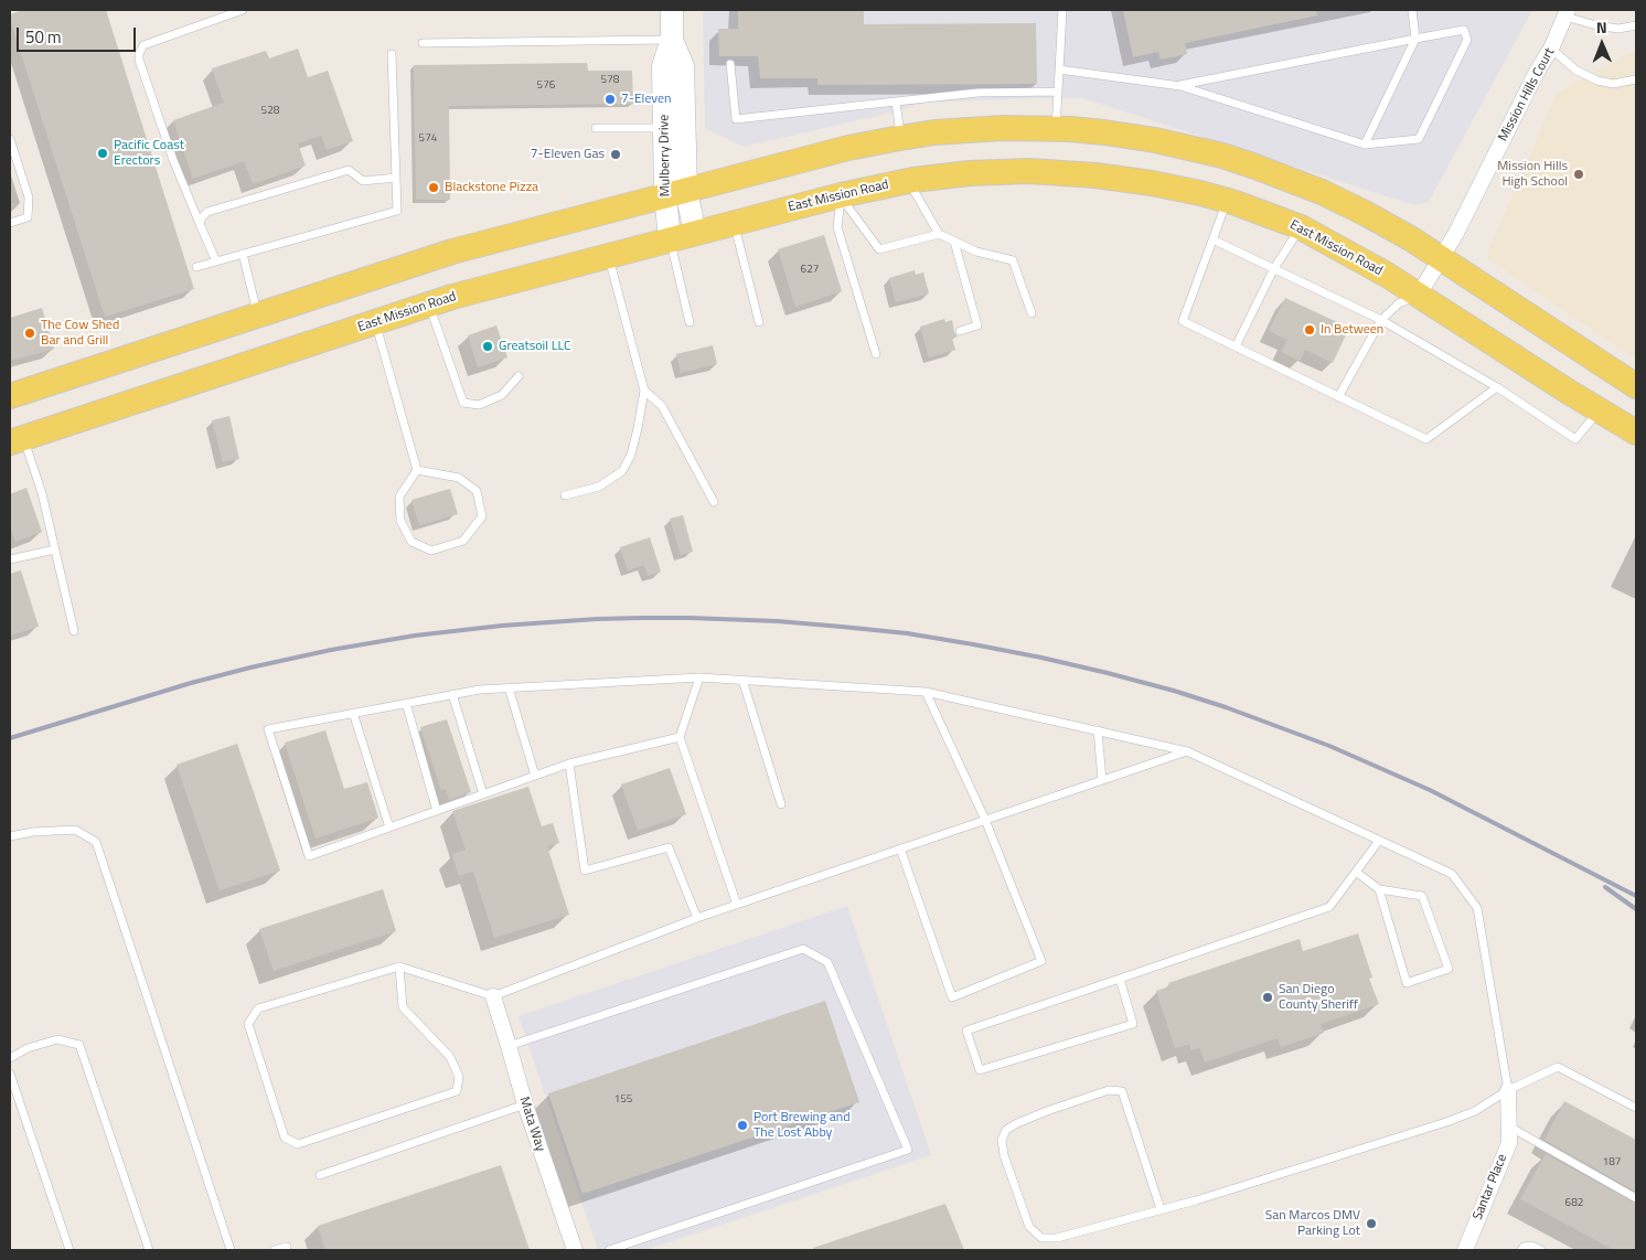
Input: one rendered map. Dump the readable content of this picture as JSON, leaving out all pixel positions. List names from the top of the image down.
{
  "streets": {
    "main road": ["Mulberry Drive", "East Mission Road"],
    "street": ["Mission Hills Court", "Mata Way", "Santar Place"]
  },
  "crossings": [
    ["Mission Hills Court", "East Mission Road"],
    ["Mulberry Drive", "East Mission Road"]
  ],
  "places": [
    "7-Eleven",
    "Pacific Coast Erectors",
    "7-Eleven Gas",
    "Mission Hills High School",
    "Blackstone Pizza",
    "In Between",
    "The Cow Shed Bar and Grill",
    "Greatsoil LLC",
    "San Diego County Sheriff",
    "Port Brewing and The Lost Abby",
    "San Marcos DMV Parking Lot"
  ],
  "house_numbers": [
    "578",
    "576",
    "528",
    "574",
    "627",
    "155",
    "187",
    "682"
  ],
  "scale_bar": "50 m",
  "north": "top"
}
